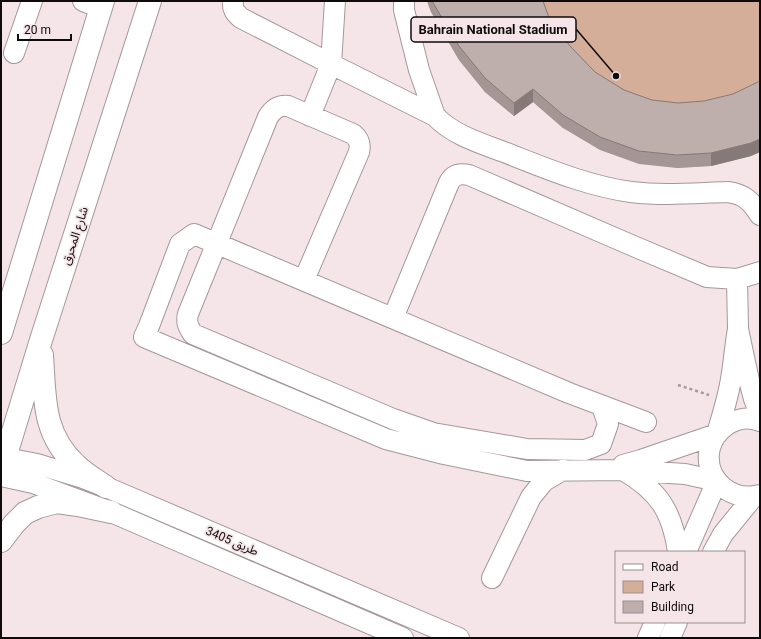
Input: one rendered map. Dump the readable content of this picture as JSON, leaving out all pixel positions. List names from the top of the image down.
{
  "streets": {
    "main road": ["شارع المحرق"],
    "street": ["طريق 3405"]
  },
  "crossings": [
    ["شارع المحرق", "طريق 3405"]
  ],
  "places": ["Bahrain National Stadium"],
  "legend": ["Road", "Park", "Building"],
  "scale_bar": "20 m"
}
